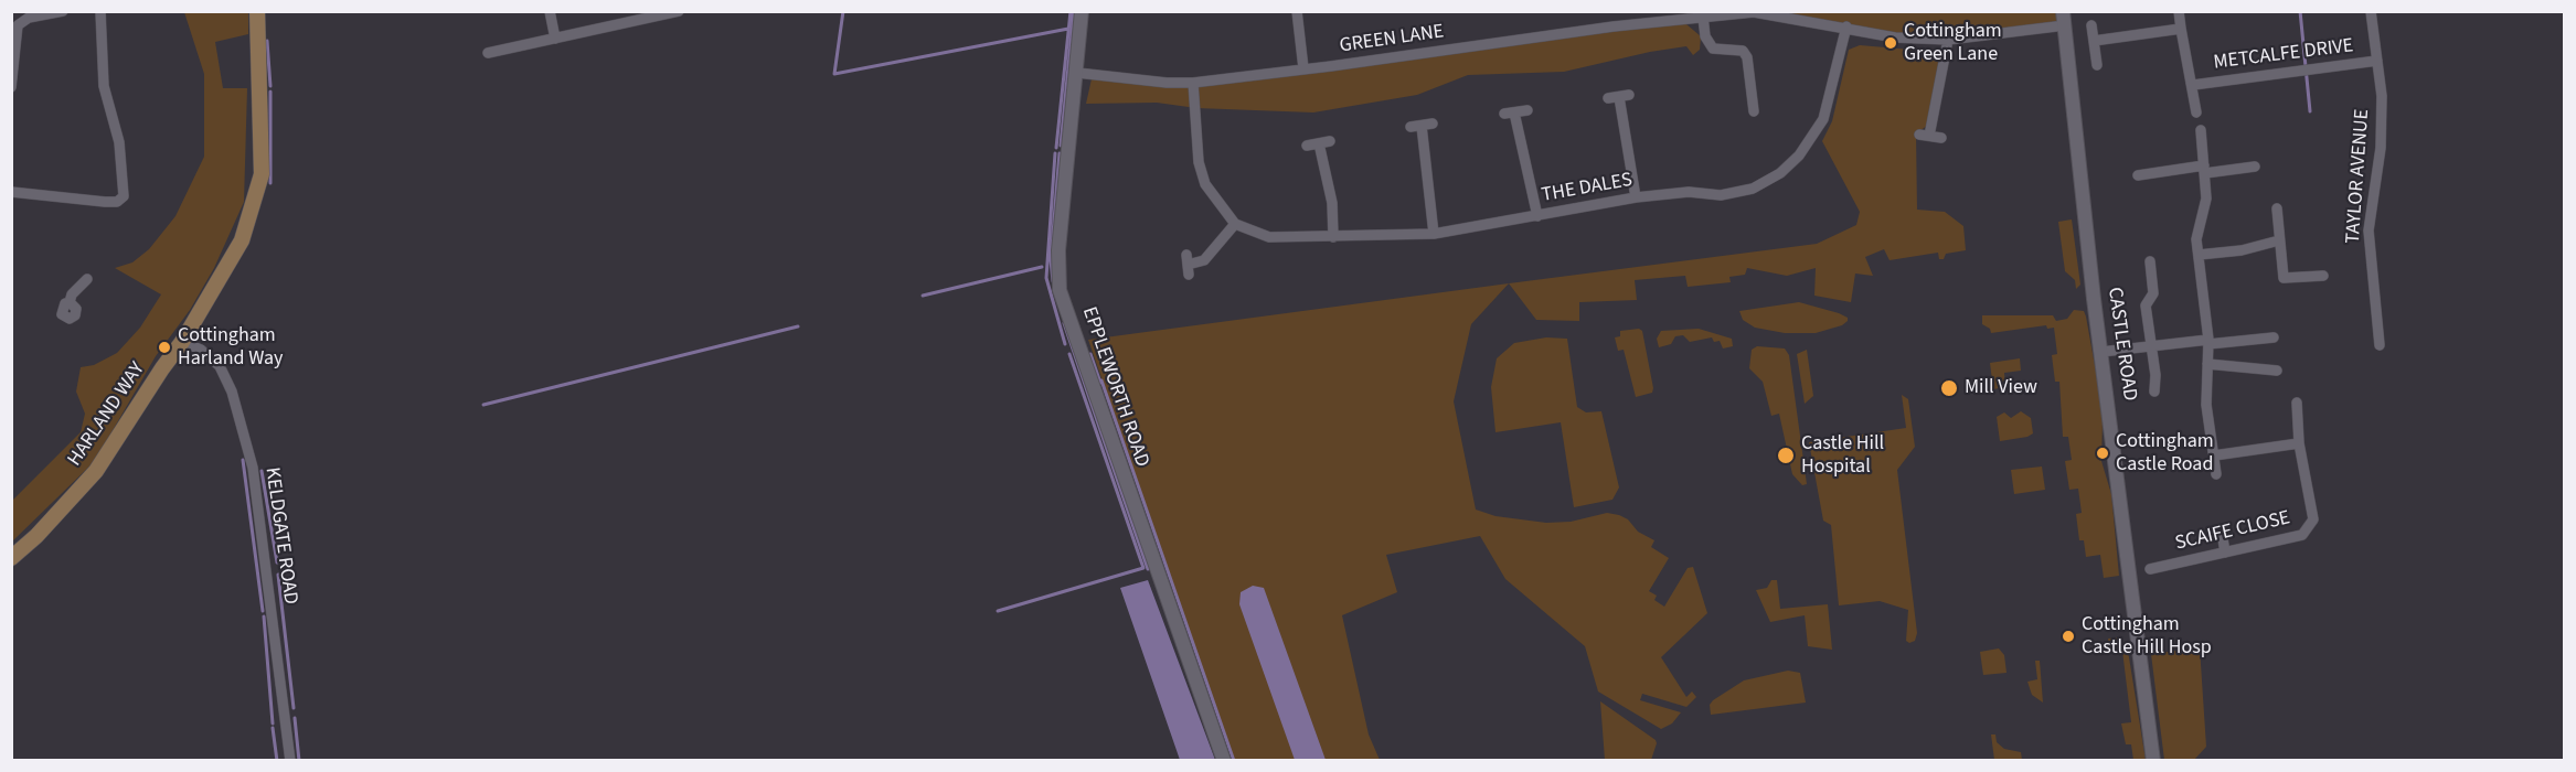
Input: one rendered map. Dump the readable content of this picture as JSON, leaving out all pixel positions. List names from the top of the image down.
{
  "streets": {
    "main road": ["HARLAND WAY"],
    "street": [
      "GREEN LANE",
      "METCALFE DRIVE",
      "TAYLOR AVENUE",
      "THE DALES",
      "CASTLE ROAD",
      "EPPLEWORTH ROAD",
      "SCAIFE CLOSE",
      "KELDGATE ROAD"
    ]
  },
  "crossings": [
    ["GREEN LANE", "THE DALES"],
    ["GREEN LANE", "CASTLE ROAD"],
    ["GREEN LANE", "EPPLEWORTH ROAD"],
    ["METCALFE DRIVE", "TAYLOR AVENUE"],
    ["HARLAND WAY", "KELDGATE ROAD"]
  ],
  "places": [
    "Cottingham Green Lane",
    "Cottingham Harland Way",
    "Mill View",
    "Cottingham Castle Road",
    "Castle Hill Hospital",
    "Cottingham Castle Hill Hosp"
  ]
}
